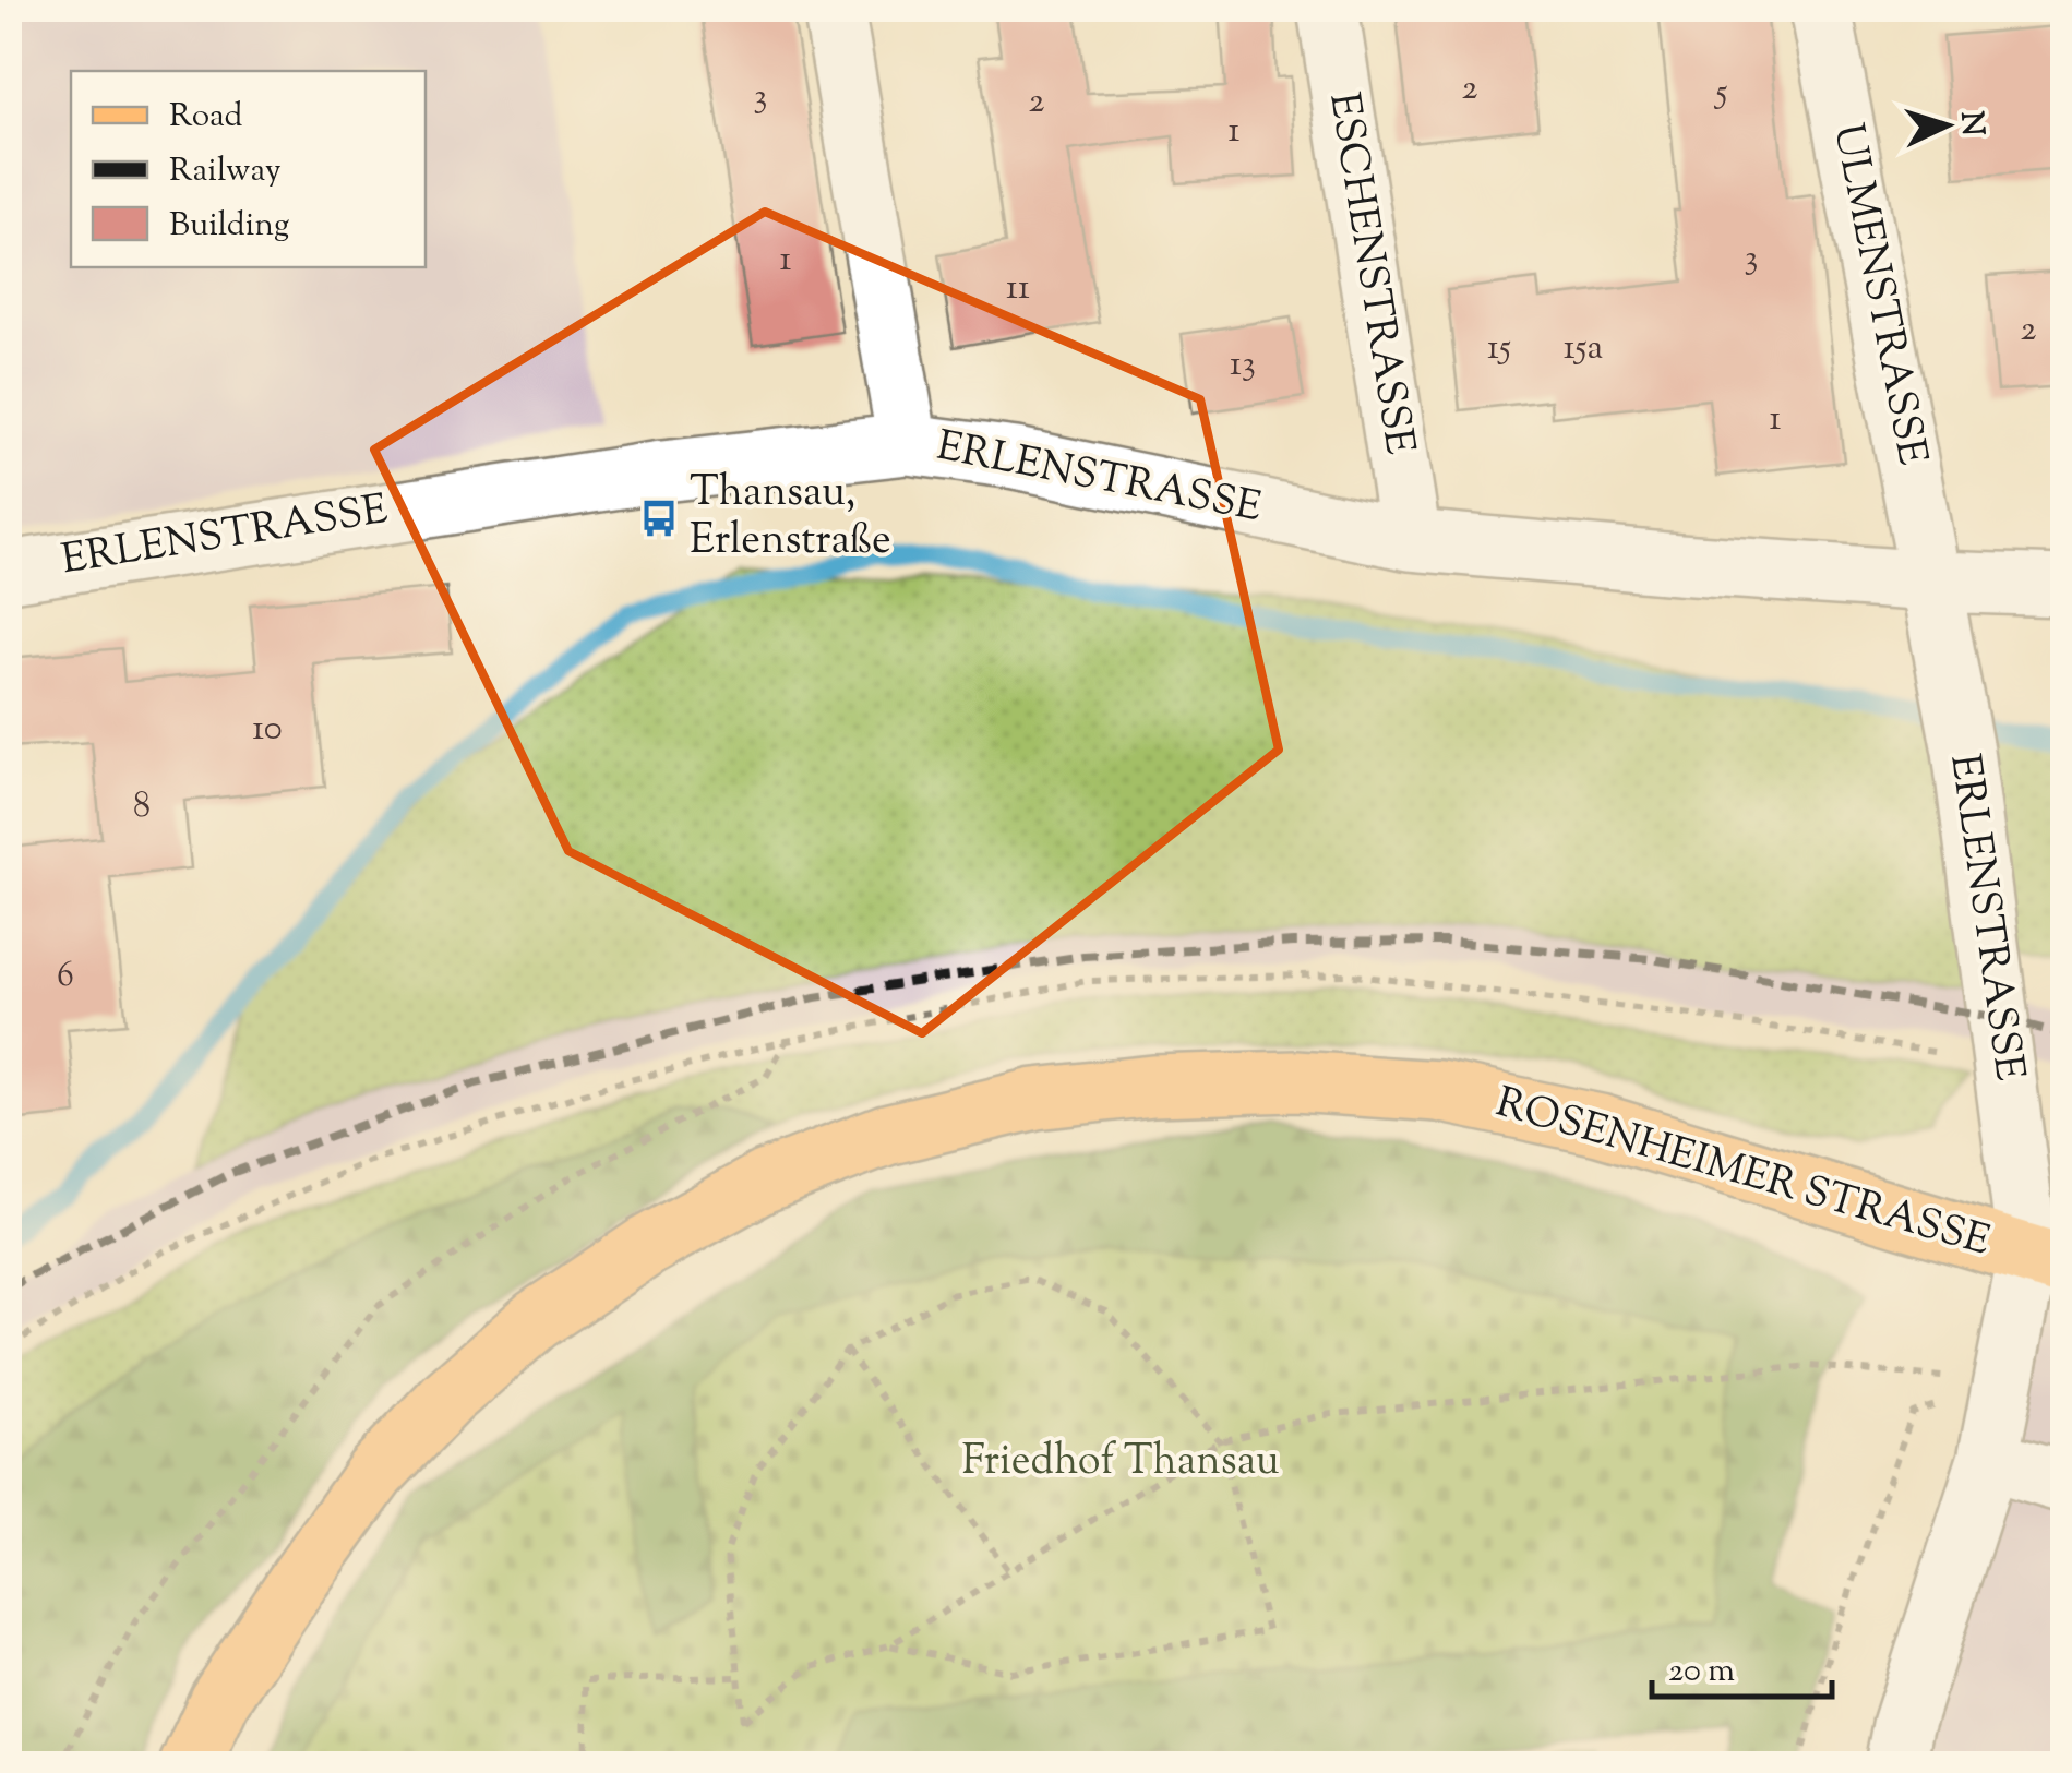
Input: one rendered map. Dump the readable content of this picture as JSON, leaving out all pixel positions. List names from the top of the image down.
{
  "streets": {
    "main road": ["ROSENHEIMER STRASSE"],
    "street": ["ESCHENSTRASSE", "ULMENSTRASSE", "ERLENSTRASSE"]
  },
  "crossings": [
    ["ESCHENSTRASSE", "ERLENSTRASSE"],
    ["ULMENSTRASSE", "ERLENSTRASSE"],
    ["ERLENSTRASSE", "ROSENHEIMER STRASSE"]
  ],
  "parks": ["Friedhof Thansau"],
  "places": {
    "bus stop": ["Thansau, Erlenstraße"]
  },
  "house_numbers": [
    "2",
    "5",
    "3",
    "2",
    "1",
    "3",
    "1",
    "11",
    "2",
    "15",
    "15a",
    "13",
    "1",
    "10",
    "8",
    "6"
  ],
  "legend": ["Road", "Railway", "Building"],
  "scale_bar": "20 m",
  "north": "right"
}
